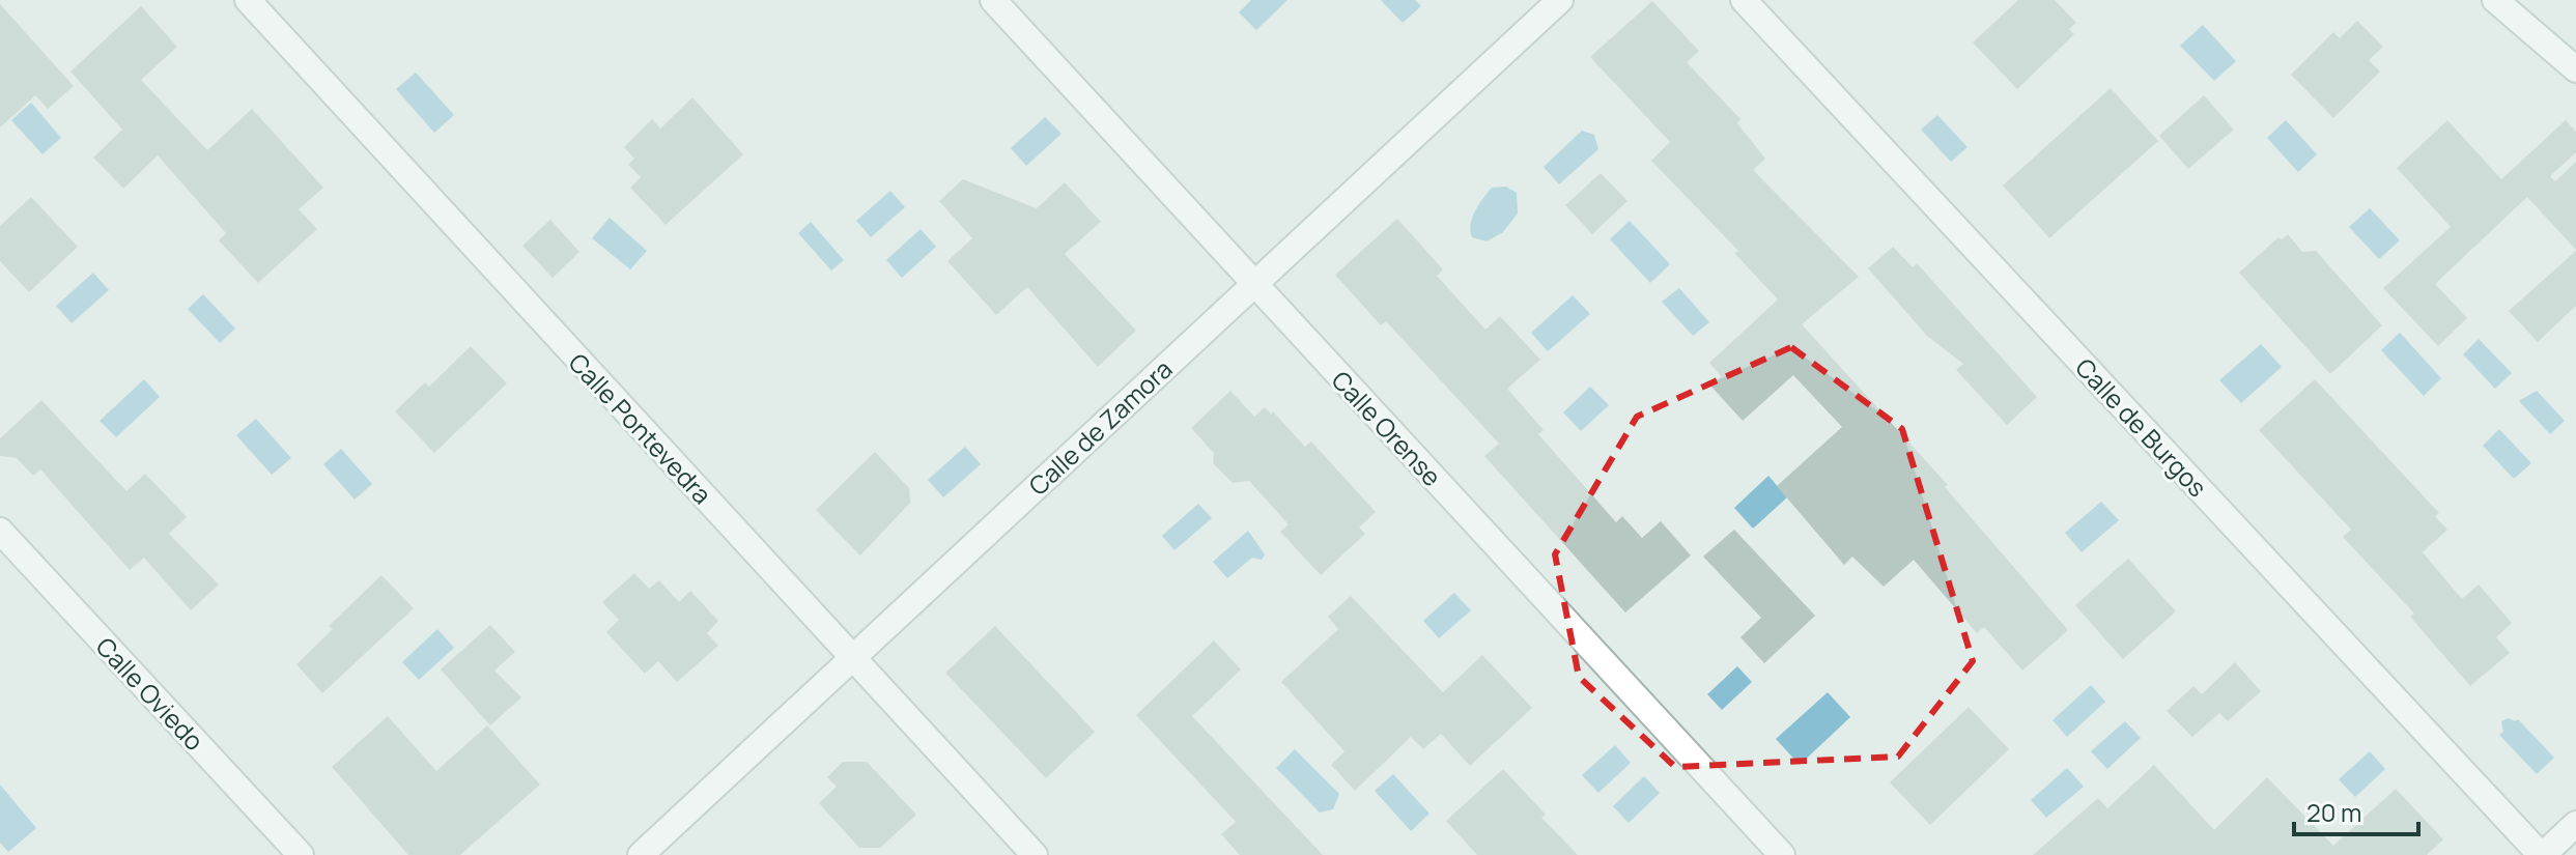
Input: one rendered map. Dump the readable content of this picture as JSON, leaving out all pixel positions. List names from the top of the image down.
{
  "streets": {
    "street": [
      "Calle de Zamora",
      "Calle de Burgos",
      "Calle Pontevedra",
      "Calle Orense",
      "Calle Oviedo"
    ]
  },
  "crossings": [
    ["Calle de Zamora", "Calle Pontevedra"],
    ["Calle de Zamora", "Calle Orense"]
  ],
  "scale_bar": "20 m"
}
